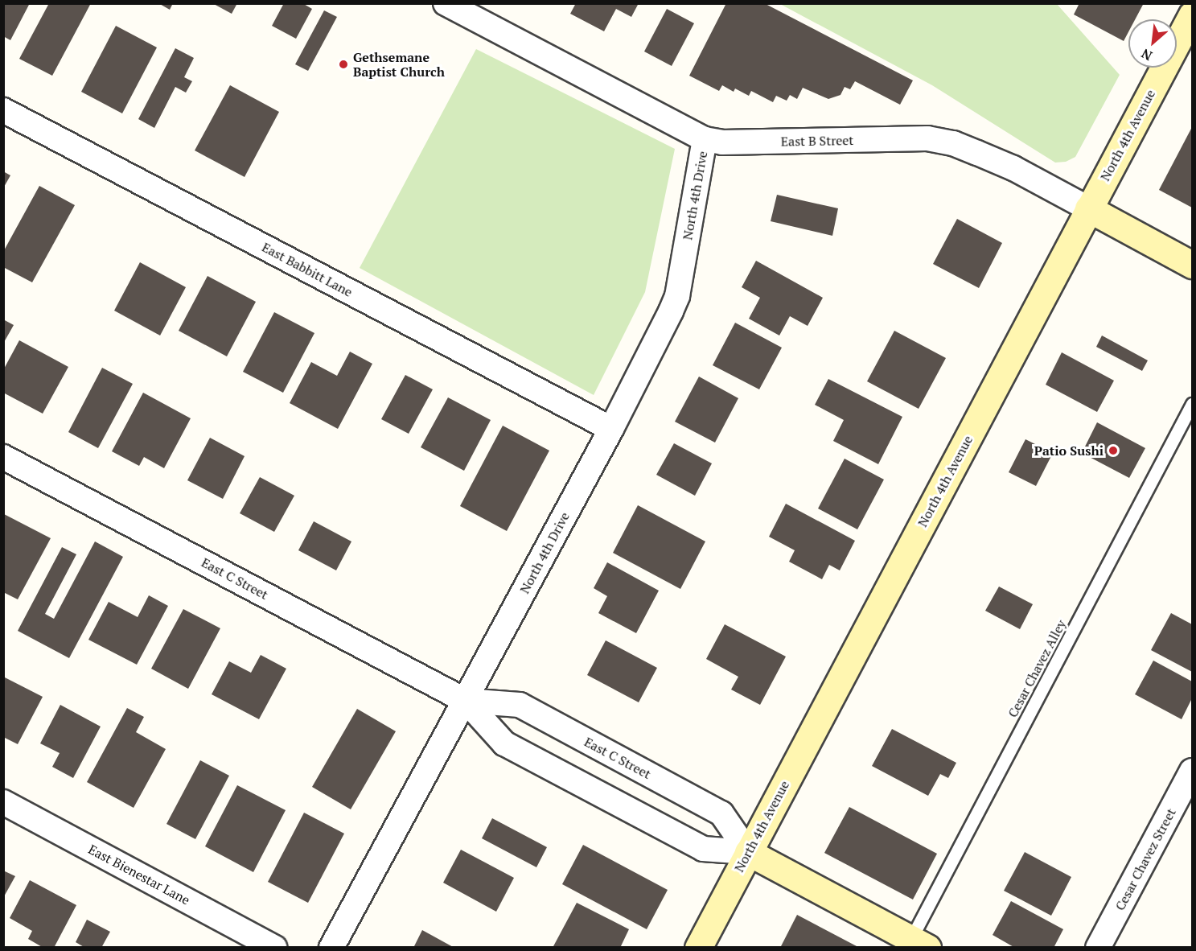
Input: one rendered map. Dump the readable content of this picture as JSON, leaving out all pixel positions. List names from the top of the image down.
{
  "streets": {
    "street": [
      "North 4th Avenue",
      "East B Street",
      "North 4th Drive",
      "East Babbitt Lane",
      "East C Street",
      "Cesar Chavez Street",
      "East Bienestar Lane"
    ],
    "lane": ["Cesar Chavez Alley"]
  },
  "crossings": [
    ["North 4th Avenue", "East B Street"],
    ["North 4th Avenue", "East C Street"],
    ["East B Street", "North 4th Drive"],
    ["North 4th Drive", "East Babbitt Lane"],
    ["North 4th Drive", "East C Street"],
    ["East C Street", "Cesar Chavez Alley"]
  ],
  "places": ["Gethsemane Baptist Church", "Patio Sushi"],
  "north": "bottom left"
}
